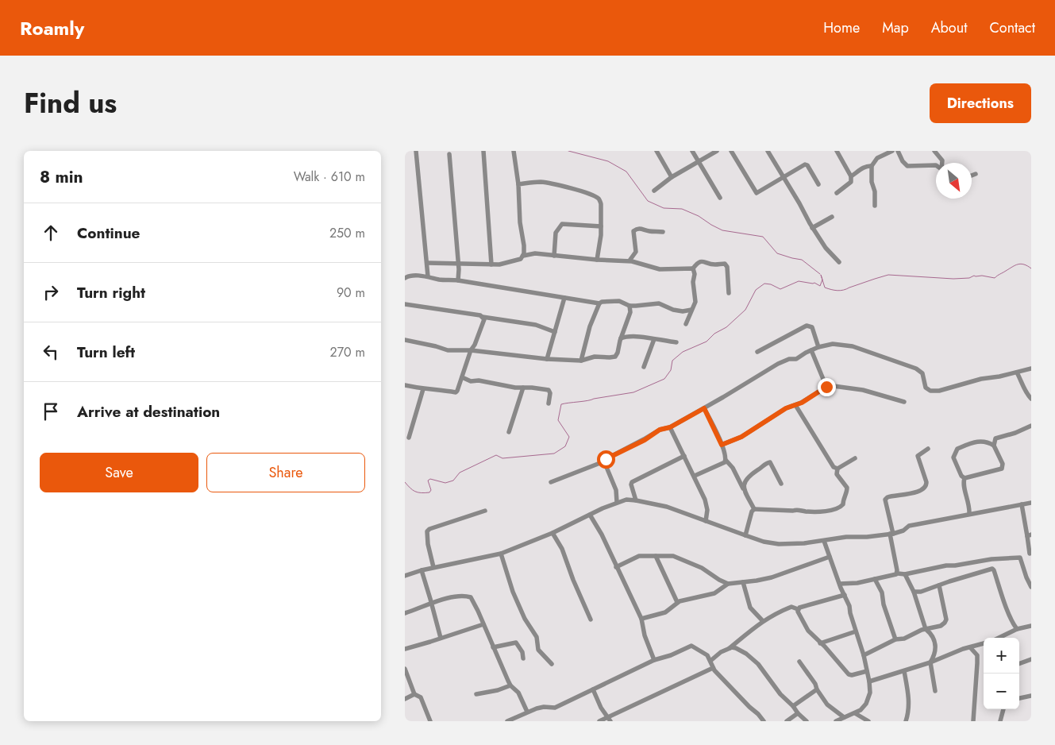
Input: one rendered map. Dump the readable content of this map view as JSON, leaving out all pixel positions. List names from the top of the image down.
{
  "north": "bottom right",
  "page": {
    "header": "Roamly",
    "nav": [
      "Home",
      "Map",
      "About",
      "Contact"
    ],
    "title": "Find us",
    "buttons": [
      "Directions",
      ["Save", "Share"]
    ],
    "heading": ["8 min", "Walk · 610 m"],
    "list": [
      ["Continue", "250 m"],
      ["Turn right", "90 m"],
      ["Turn left", "270 m"],
      "Arrive at destination"
    ],
    "map_buttons": ["+", "−"]
  }
}
